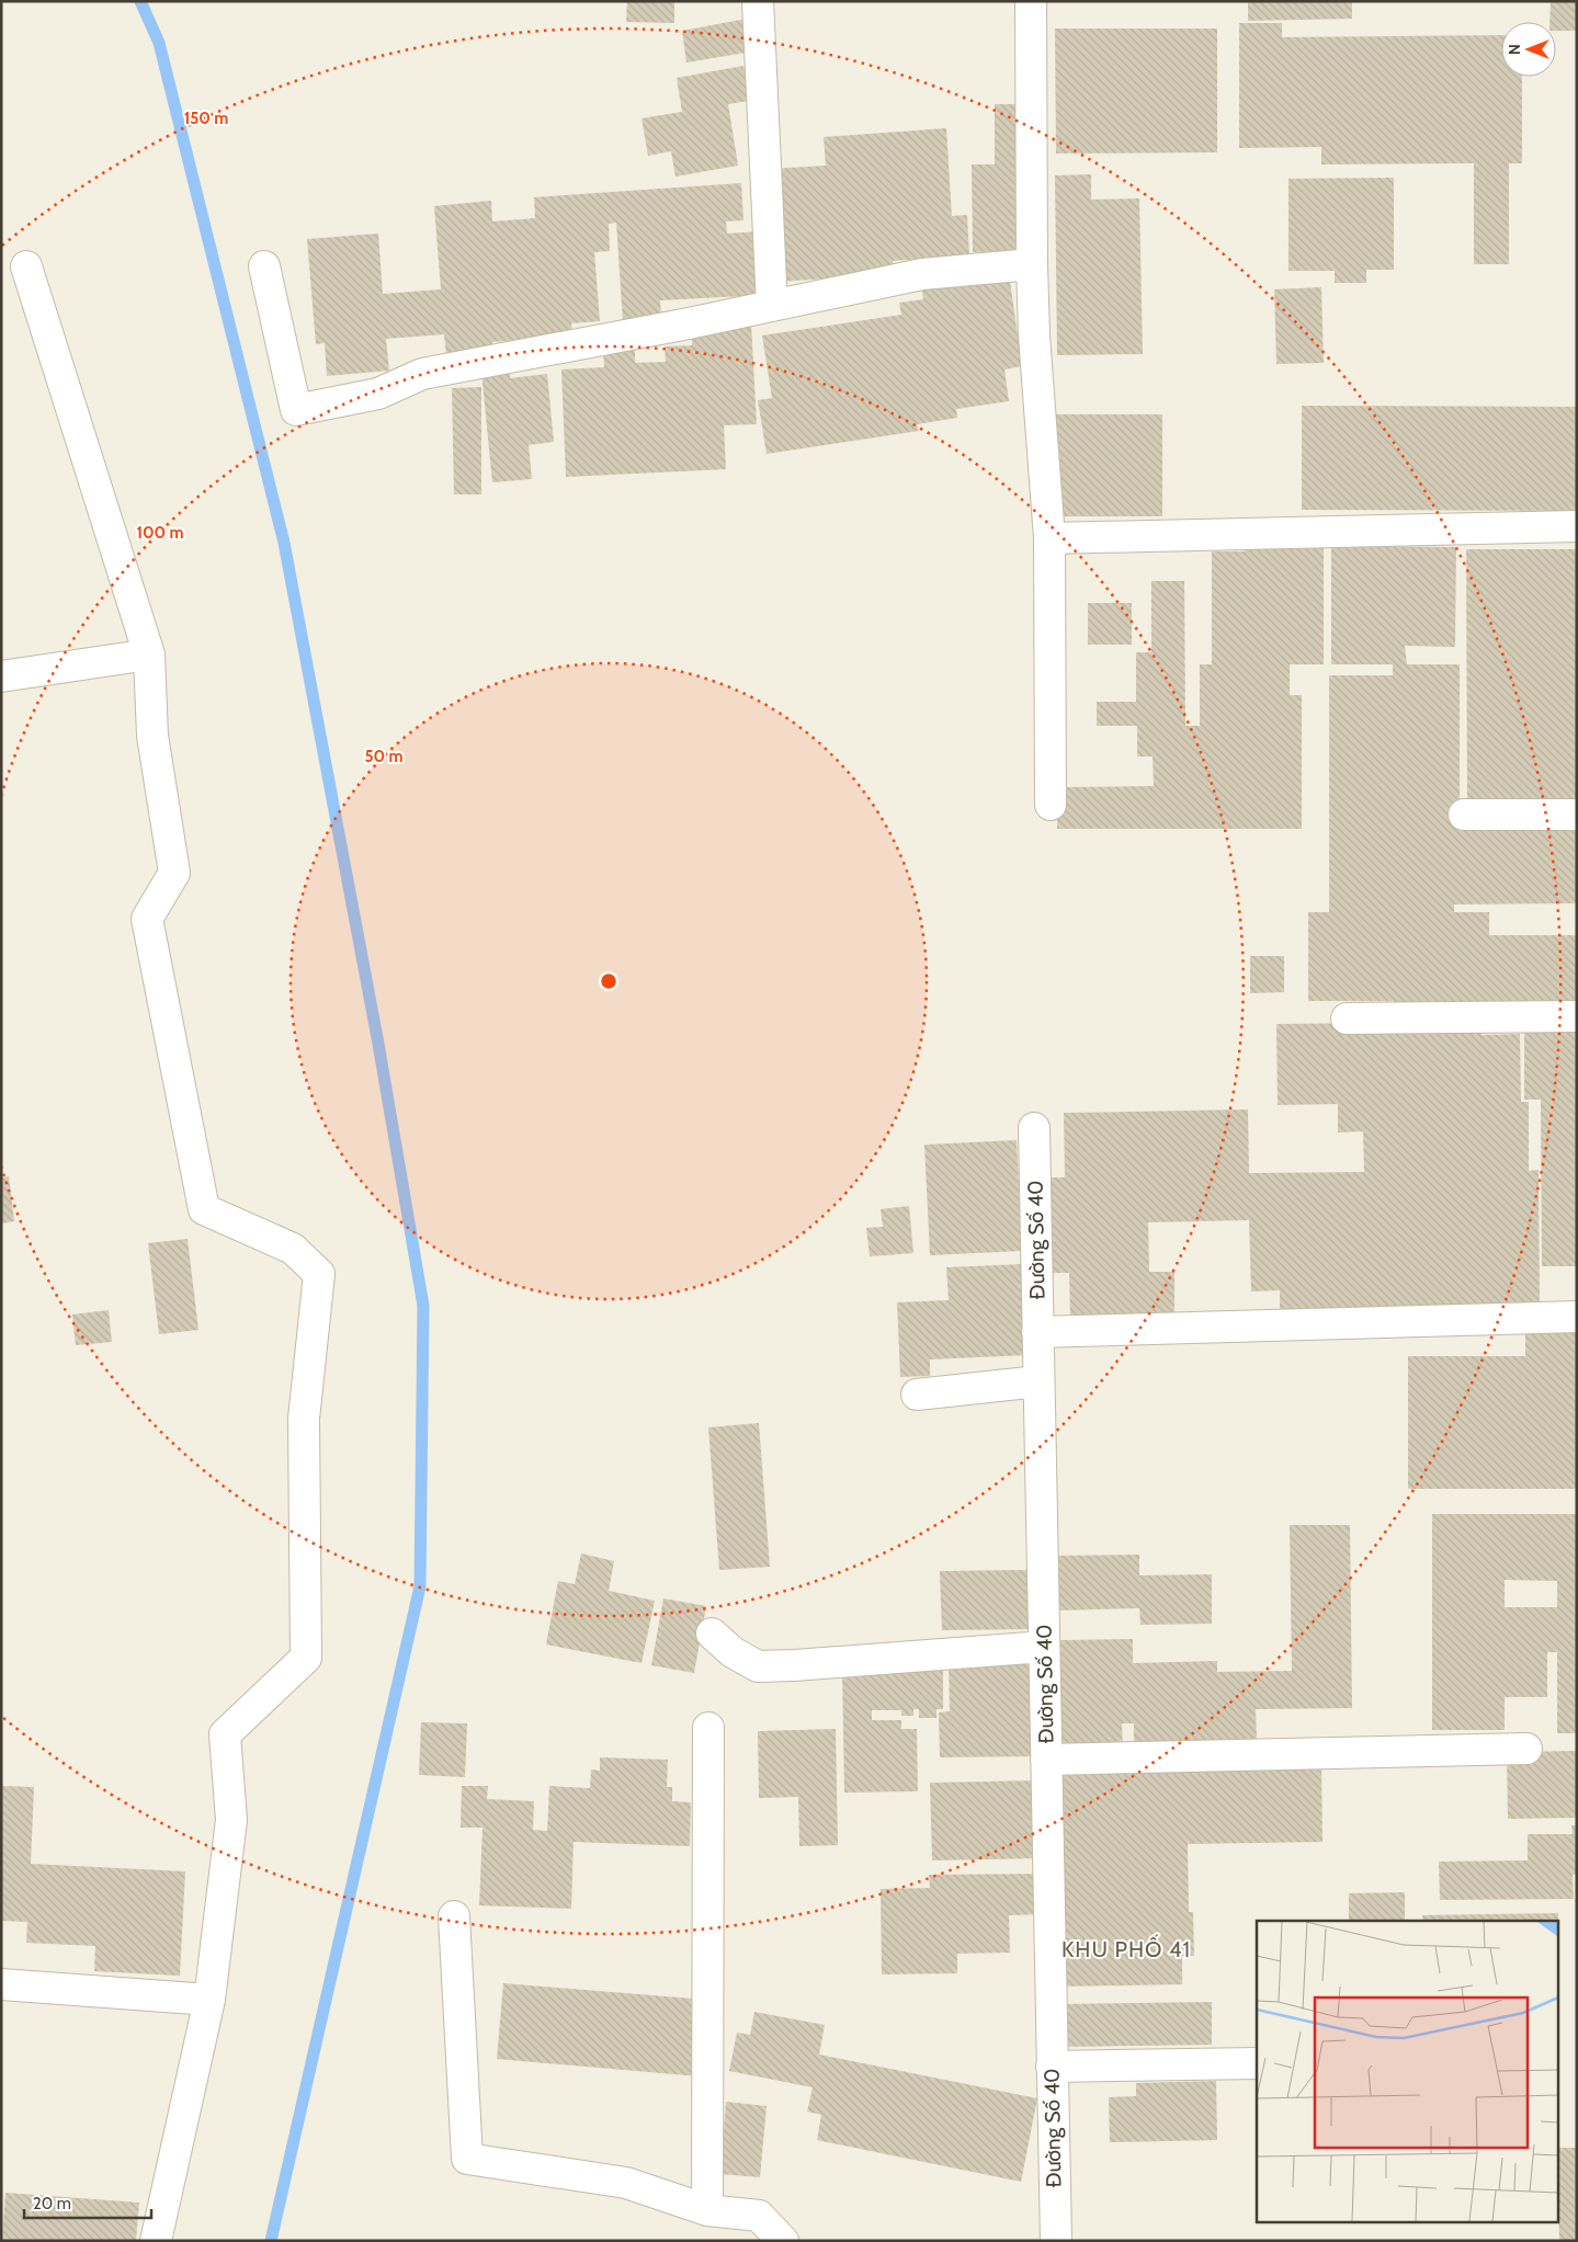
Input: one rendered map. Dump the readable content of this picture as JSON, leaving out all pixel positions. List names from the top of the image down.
{
  "streets": {
    "street": ["Đường Số 40"]
  },
  "districts": ["KHU PHỐ 41"],
  "scale_bar": "20 m",
  "north": "left",
  "rings": ["150 m", "100 m", "50 m"]
}
